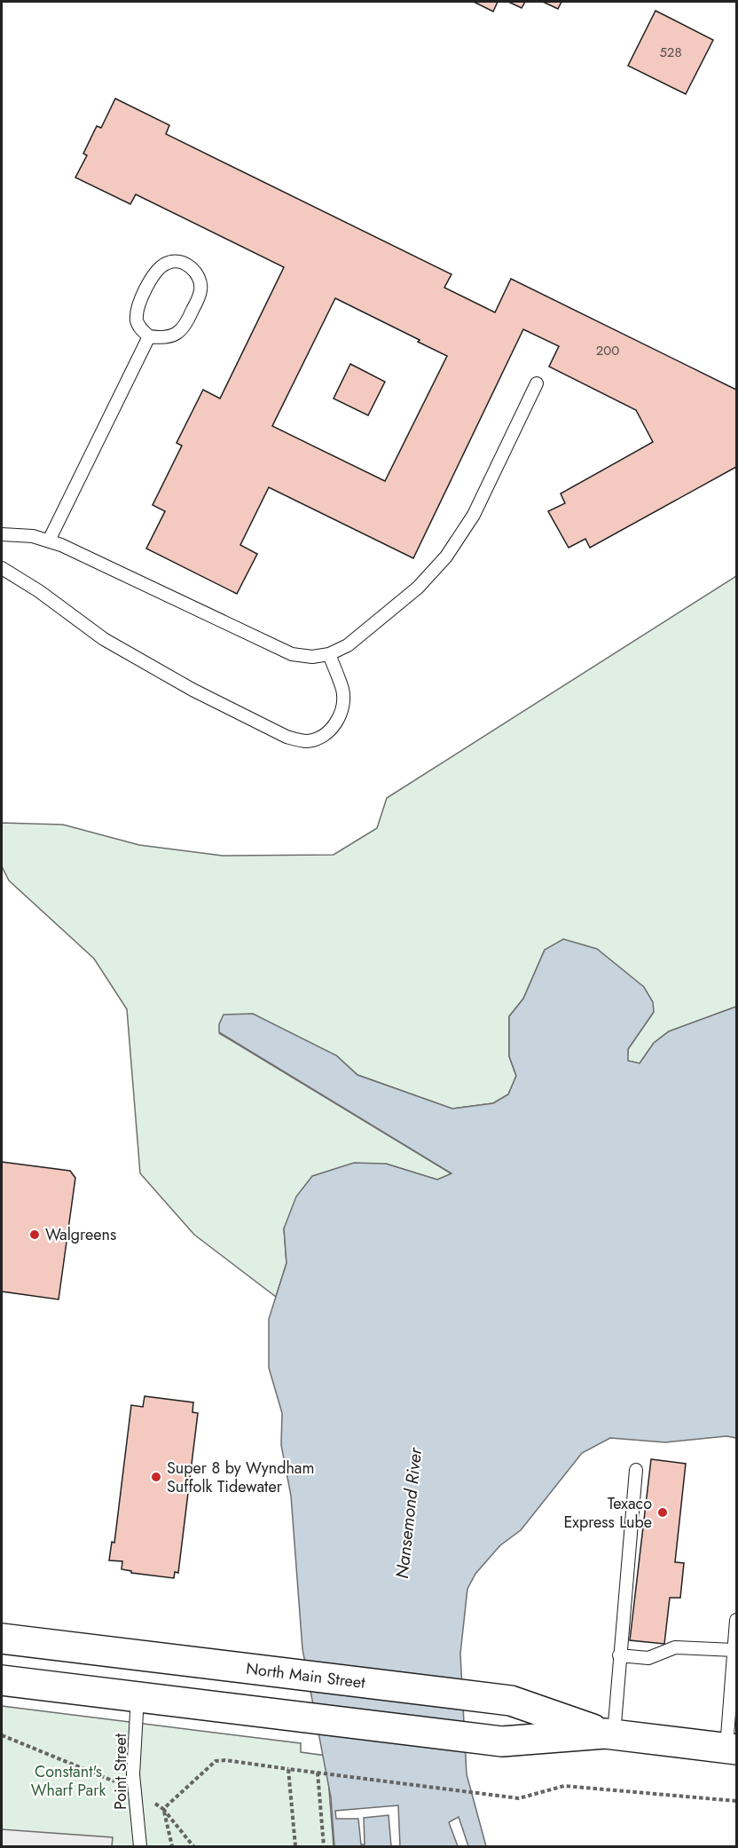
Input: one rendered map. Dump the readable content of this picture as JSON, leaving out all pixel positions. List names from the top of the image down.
{
  "streets": {
    "main road": ["North Main Street"],
    "lane": ["Point Street"]
  },
  "crossings": [
    ["North Main Street", "Point Street"]
  ],
  "water": ["Nansemond River"],
  "parks": ["Constant's Wharf Park"],
  "places": ["Walgreens", "Super 8 by Wyndham Suffolk Tidewater", "Texaco Express Lube"],
  "house_numbers": ["528", "200"]
}
